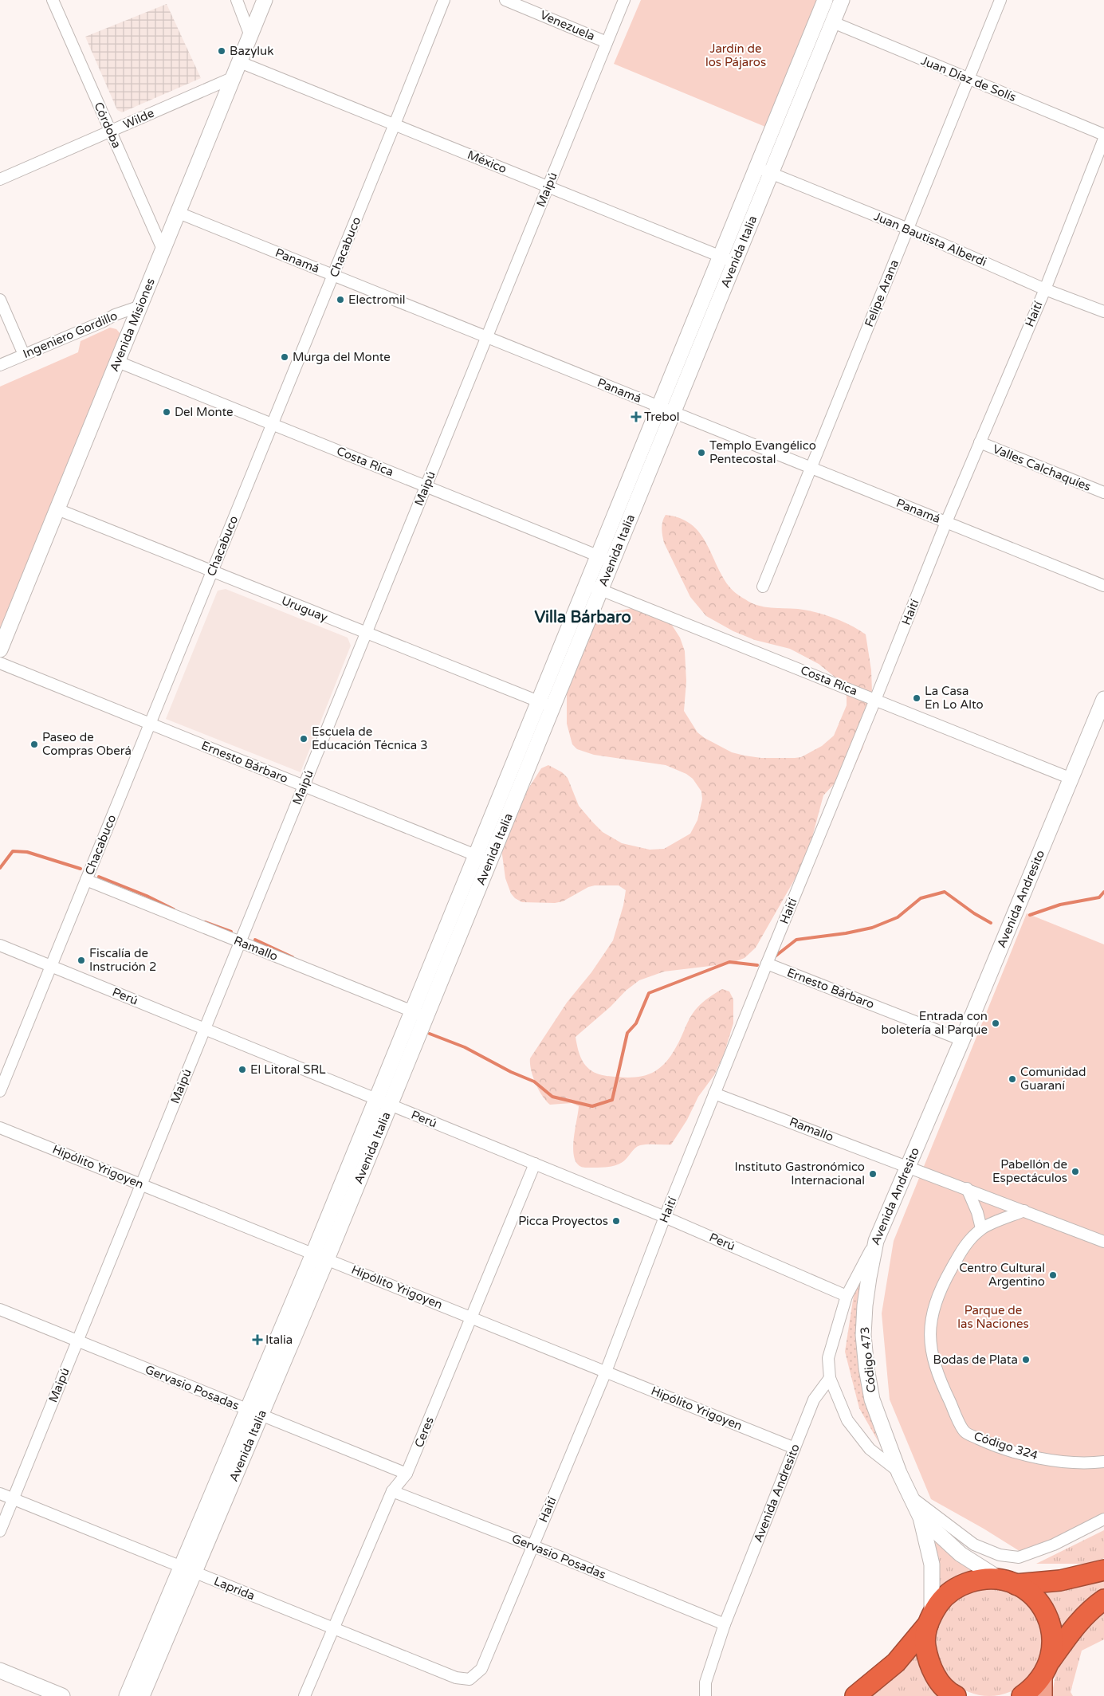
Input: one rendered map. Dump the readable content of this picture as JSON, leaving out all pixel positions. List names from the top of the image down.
{
  "streets": {
    "main road": [
      "Avenida Italia",
      "Avenida Misiones",
      "Avenida Andresito",
      "Código 473"
    ],
    "street": [
      "Venezuela",
      "Juan Díaz de Solís",
      "Wilde",
      "Córdoba",
      "México",
      "Maipú",
      "Juan Bautista Alberdi",
      "Chacabuco",
      "Panamá",
      "Felipe Arana",
      "Haití",
      "Ingeniero Gordillo",
      "Costa Rica",
      "Valles Calchaquíes",
      "Uruguay",
      "Ernesto Bárbaro",
      "Ramallo",
      "Perú",
      "Hipólito Yrigoyen",
      "Gervasio Posadas",
      "Ceres",
      "Código 324",
      "Laprida"
    ]
  },
  "crossings": [
    ["Venezuela", "Maipú"],
    ["Juan Díaz de Solís", "Avenida Italia"],
    ["Juan Díaz de Solís", "Felipe Arana"],
    ["Wilde", "Córdoba"],
    ["Wilde", "Avenida Misiones"],
    ["Córdoba", "Avenida Misiones"],
    ["México", "Maipú"],
    ["México", "Chacabuco"],
    ["México", "Avenida Italia"],
    ["México", "Avenida Misiones"],
    ["Maipú", "Panamá"],
    ["Maipú", "Costa Rica"],
    ["Maipú", "Uruguay"],
    ["Maipú", "Ernesto Bárbaro"],
    ["Maipú", "Ramallo"],
    ["Maipú", "Perú"],
    ["Maipú", "Hipólito Yrigoyen"],
    ["Maipú", "Gervasio Posadas"],
    ["Maipú", "Laprida"],
    ["Juan Bautista Alberdi", "Avenida Italia"],
    ["Juan Bautista Alberdi", "Felipe Arana"],
    ["Juan Bautista Alberdi", "Haití"],
    ["Chacabuco", "Panamá"],
    ["Chacabuco", "Costa Rica"],
    ["Chacabuco", "Uruguay"],
    ["Chacabuco", "Ernesto Bárbaro"],
    ["Chacabuco", "Ramallo"],
    ["Chacabuco", "Perú"],
    ["Avenida Italia", "Panamá"],
    ["Avenida Italia", "Costa Rica"],
    ["Avenida Italia", "Uruguay"],
    ["Avenida Italia", "Ernesto Bárbaro"],
    ["Avenida Italia", "Ramallo"],
    ["Avenida Italia", "Perú"],
    ["Avenida Italia", "Hipólito Yrigoyen"],
    ["Avenida Italia", "Gervasio Posadas"],
    ["Avenida Italia", "Laprida"],
    ["Panamá", "Felipe Arana"],
    ["Panamá", "Haití"],
    ["Panamá", "Avenida Misiones"],
    ["Haití", "Costa Rica"],
    ["Haití", "Valles Calchaquíes"],
    ["Haití", "Ernesto Bárbaro"],
    ["Haití", "Ramallo"],
    ["Haití", "Perú"],
    ["Haití", "Hipólito Yrigoyen"],
    ["Haití", "Gervasio Posadas"],
    ["Haití", "Laprida"],
    ["Avenida Misiones", "Ingeniero Gordillo"],
    ["Avenida Misiones", "Costa Rica"],
    ["Avenida Misiones", "Uruguay"],
    ["Costa Rica", "Avenida Andresito"],
    ["Ernesto Bárbaro", "Avenida Andresito"],
    ["Avenida Andresito", "Ramallo"],
    ["Avenida Andresito", "Perú"],
    ["Avenida Andresito", "Hipólito Yrigoyen"],
    ["Avenida Andresito", "Código 473"],
    ["Avenida Andresito", "Gervasio Posadas"],
    ["Perú", "Ceres"],
    ["Hipólito Yrigoyen", "Ceres"],
    ["Gervasio Posadas", "Ceres"],
    ["Ceres", "Laprida"]
  ],
  "districts": ["Villa Bárbaro"],
  "parks": ["Jardín de los Pájaros", "Parque de las Naciones"],
  "places": {
    "other": [
      "Bazyluk",
      "Electromil",
      "Murga del Monte",
      "Del Monte",
      "Templo Evangélico Pentecostal",
      "La Casa En Lo Alto",
      "Escuela de Educación Técnica 3",
      "Paseo de Compras Oberá",
      "Fiscalía de Instrución 2",
      "Entrada con boletería al Parque",
      "El Litoral SRL",
      "Comunidad Guaraní",
      "Pabellón de Espectáculos",
      "Instituto Gastronómico Internacional",
      "Picca Proyectos",
      "Centro Cultural Argentino",
      "Bodas de Plata"
    ],
    "health": ["Trebol", "Italia"]
  }
}
